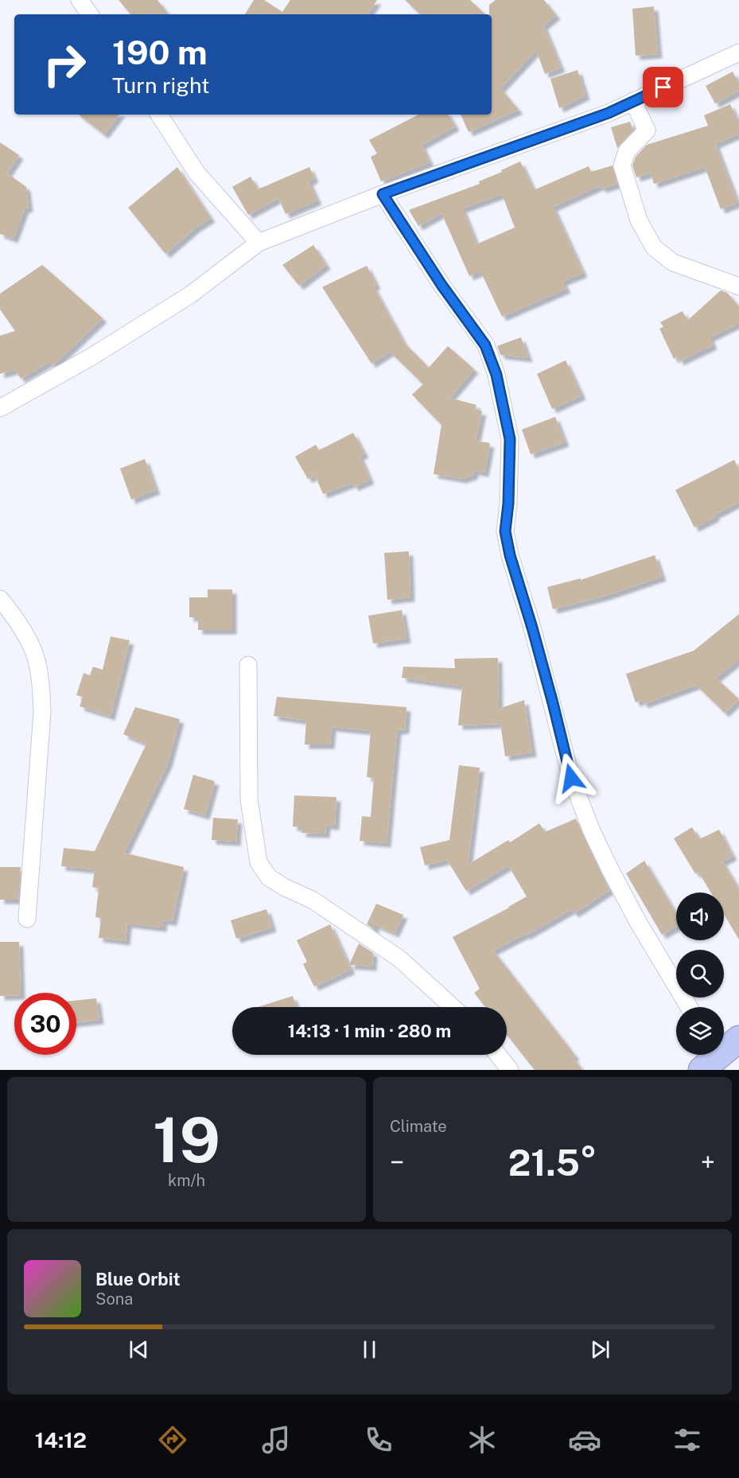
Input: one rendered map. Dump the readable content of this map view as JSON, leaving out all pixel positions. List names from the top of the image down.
{
  "page": {
    "turn": ["190 m", "Turn right"],
    "limit": "30",
    "trip": "14:13 · 1 min · 280 m",
    "tile": [
      ["19", "km/h"],
      "Climate"
    ],
    "heat": ["−", "21.5°", "+"],
    "song": ["Blue Orbit", "Sona"],
    "tabs": "14:12"
  }
}
